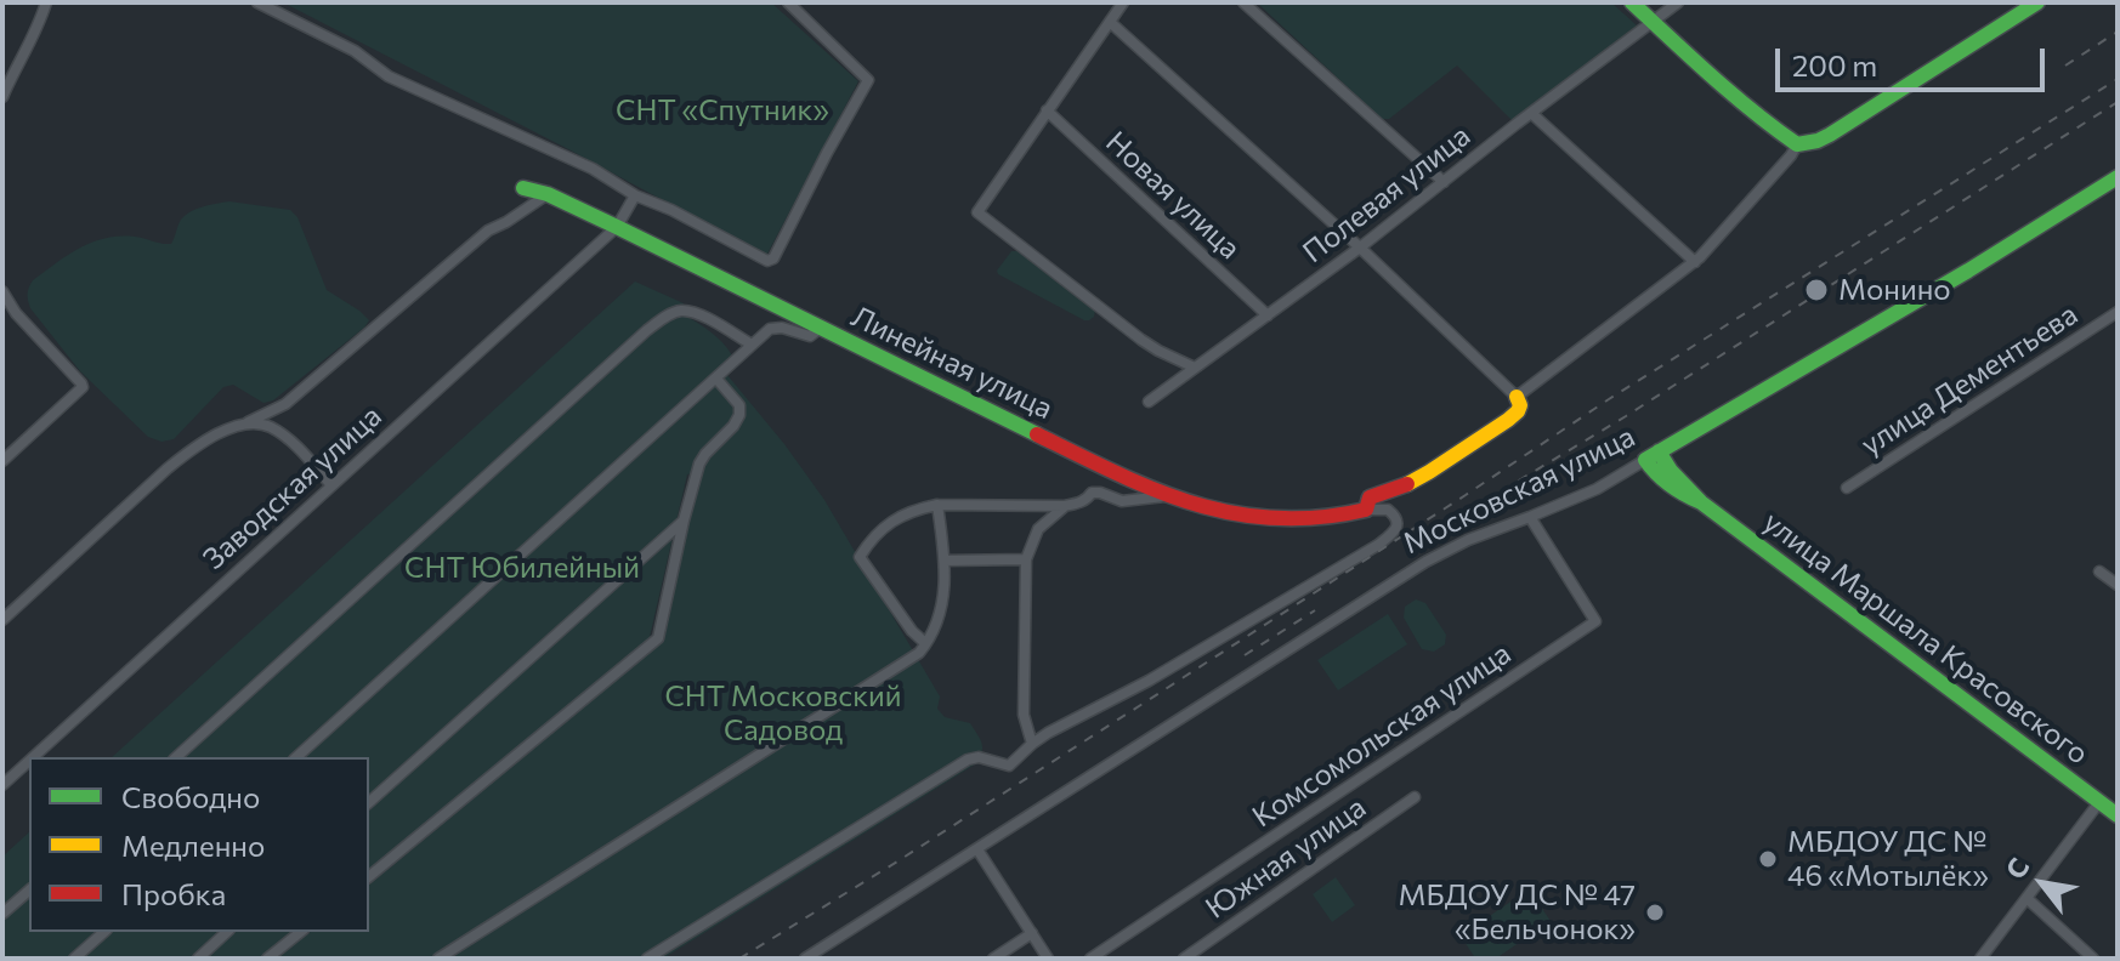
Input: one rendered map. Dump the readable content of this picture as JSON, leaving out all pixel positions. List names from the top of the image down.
{
  "streets": {
    "street": [
      "Полевая улица",
      "Новая улица",
      "Линейная улица",
      "улица Дементьева",
      "Заводская улица",
      "Московская улица",
      "улица Маршала Красовского",
      "Комсомольская улица",
      "Южная улица"
    ]
  },
  "crossings": [
    ["Полевая улица", "Новая улица"],
    ["Линейная улица", "Заводская улица"],
    ["Московская улица", "улица Маршала Красовского"],
    ["Московская улица", "Комсомольская улица"]
  ],
  "parks": ["СНТ «Спутник»", "СНТ Юбилейный", "СНТ Московский Садовод"],
  "places": ["Монино", "МБДОУ ДC № 46 «Мотылёк»", "МБДОУ ДС № 47 «Бельчонок»"],
  "legend": ["Свободно", "Медленно", "Пробка"],
  "scale_bar": "200 m",
  "north": "top left"
}
